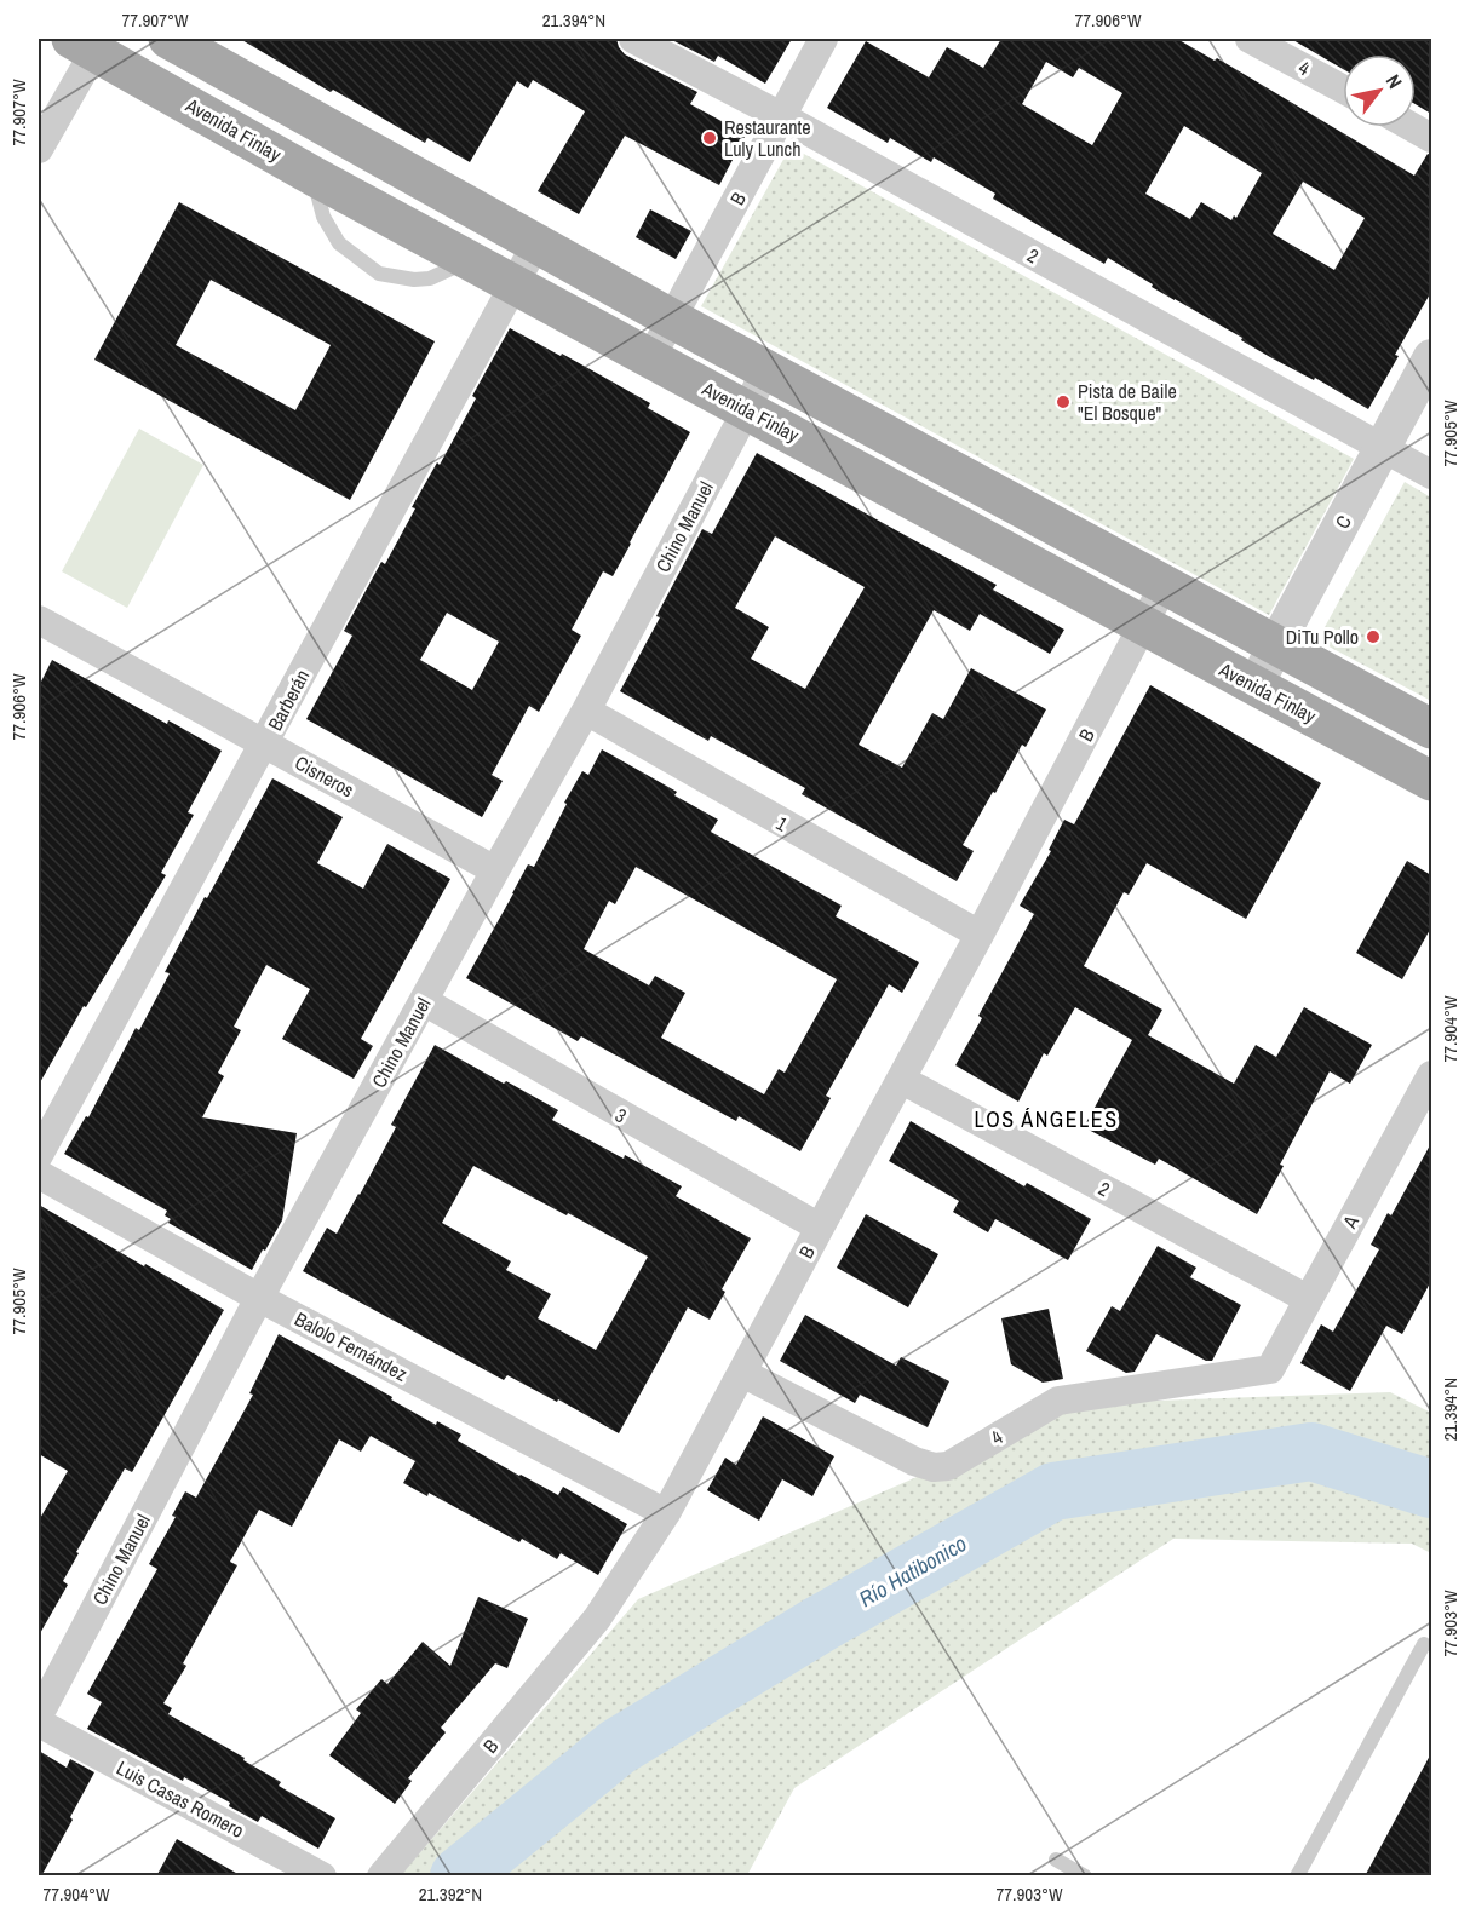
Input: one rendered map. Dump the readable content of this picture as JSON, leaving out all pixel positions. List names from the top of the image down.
{
  "streets": {
    "main road": ["Avenida Finlay"],
    "street": [
      "4",
      "B",
      "2",
      "C",
      "Chino Manuel",
      "Barberán",
      "Cisneros",
      "1",
      "3",
      "A",
      "Balolo Fernández",
      "Luis Casas Romero"
    ]
  },
  "crossings": [
    ["4", "B"],
    ["4", "A"],
    ["Avenida Finlay", "B"],
    ["Avenida Finlay", "C"],
    ["Avenida Finlay", "Chino Manuel"],
    ["Avenida Finlay", "Barberán"],
    ["B", "2"],
    ["B", "1"],
    ["B", "3"],
    ["B", "Balolo Fernández"],
    ["2", "C"],
    ["2", "A"],
    ["Chino Manuel", "Cisneros"],
    ["Chino Manuel", "1"],
    ["Chino Manuel", "3"],
    ["Chino Manuel", "Balolo Fernández"],
    ["Barberán", "Cisneros"]
  ],
  "districts": ["LOS ÁNGELES"],
  "water": ["Río Hatibonico"],
  "places": ["Restaurante Luly Lunch", "Pista de Baile \"El Bosque\"", "DiTu Pollo"],
  "north": "top right",
  "coordinates": [
    "77.907°W",
    "21.394°N",
    "77.906°W",
    "77.905°W",
    "77.904°W",
    "77.903°W",
    "21.392°N"
  ]
}
